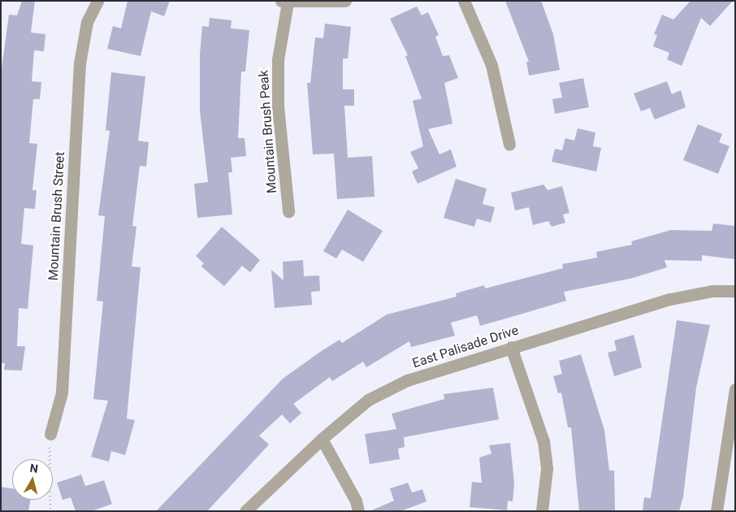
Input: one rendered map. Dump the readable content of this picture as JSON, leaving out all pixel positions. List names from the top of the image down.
{
  "streets": {
    "street": ["Mountain Brush Peak", "Mountain Brush Street", "East Palisade Drive"]
  },
  "north": "top"
}
